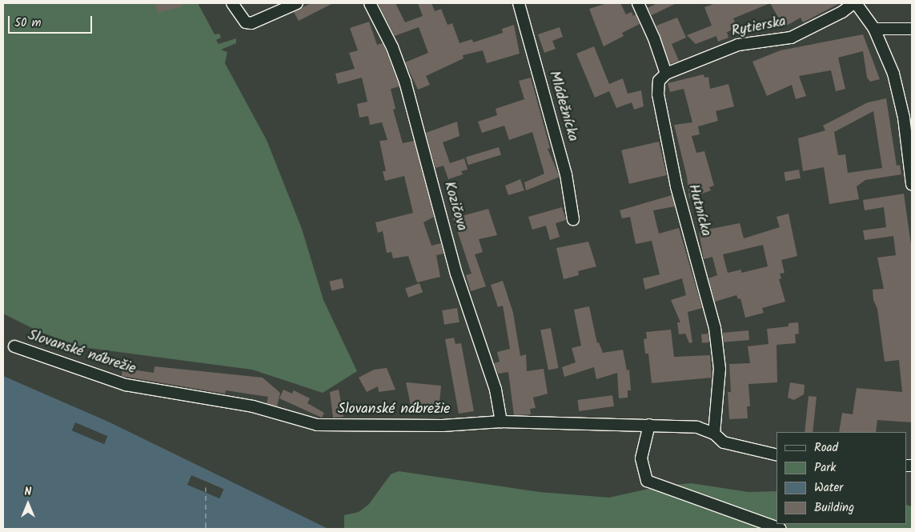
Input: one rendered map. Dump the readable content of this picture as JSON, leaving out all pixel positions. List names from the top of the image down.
{
  "streets": {
    "street": [
      "Rytierska",
      "Mládežnícka",
      "Kozičova",
      "Hutnícka",
      "Slovanské nábrežie"
    ]
  },
  "crossings": [
    ["Rytierska", "Hutnícka"],
    ["Kozičova", "Slovanské nábrežie"],
    ["Hutnícka", "Slovanské nábrežie"]
  ],
  "legend": [
    "Road",
    "Park",
    "Water",
    "Building"
  ],
  "scale_bar": "50 m",
  "north": "top"
}
